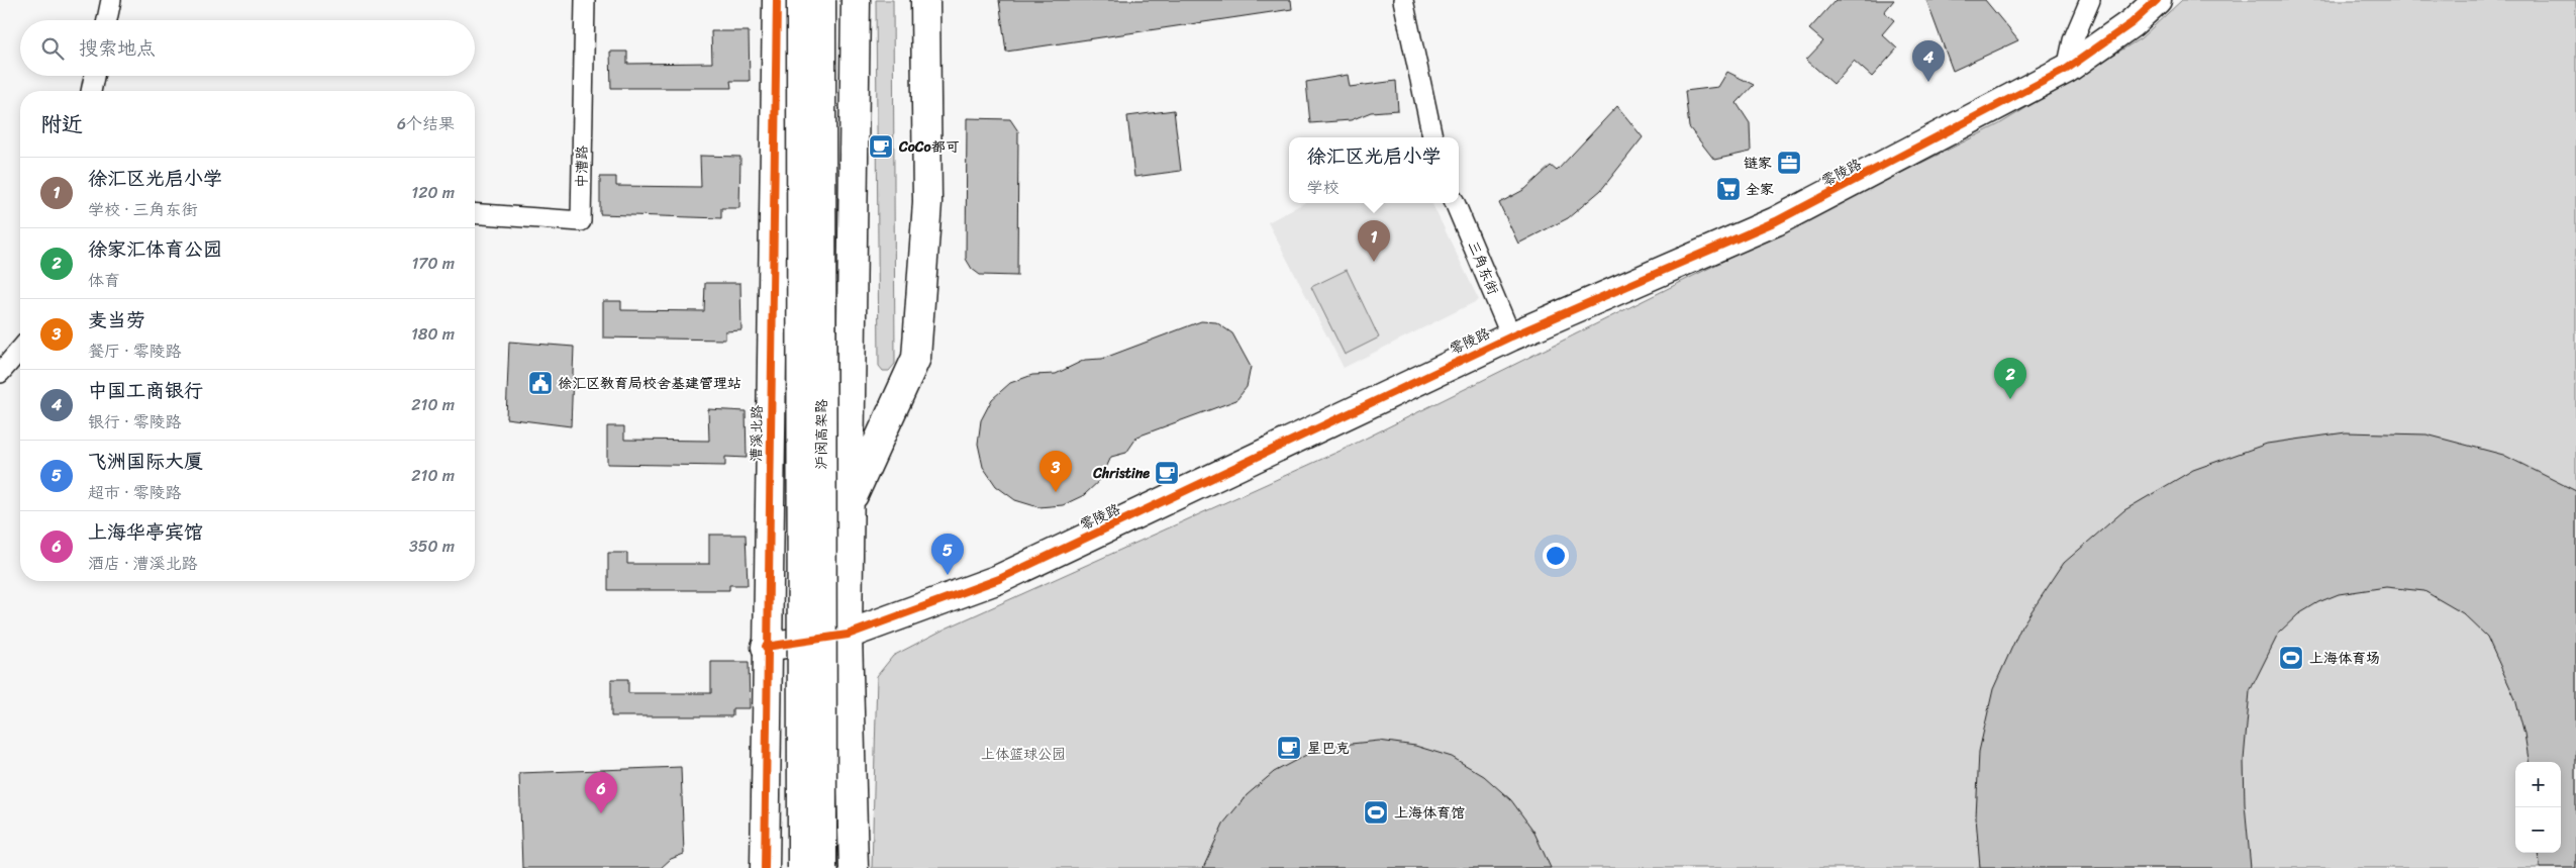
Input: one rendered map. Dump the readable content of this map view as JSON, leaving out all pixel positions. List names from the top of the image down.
{
  "streets": {
    "main road": ["零陵路", "漕溪北路", "沪闵高架路"],
    "street": ["中漕路", "三角东街"]
  },
  "crossings": [
    ["零陵路", "三角东街"],
    ["零陵路", "漕溪北路"]
  ],
  "parks": ["上体篮球公园"],
  "places": {
    "cafe": ["CoCo都可", "Christine", "星巴克"],
    "office": ["链家"],
    "supermarket": ["全家"],
    "public building": ["徐汇区教育局校舍基建管理站"],
    "sports": ["上海体育场", "上海体育馆"]
  },
  "page": {
    "search": "搜索地点",
    "pins": [
      "4",
      "1",
      "2",
      "3",
      "5",
      "6"
    ],
    "heading": ["附近", "6个结果"],
    "popup": ["徐汇区光启小学", "学校"],
    "list": [
      {
        "mark": "1",
        "name": "徐汇区光启小学",
        "note": "学校 · 三角东街",
        "value": "120 m"
      },
      {
        "mark": "2",
        "name": "徐家汇体育公园",
        "note": "体育",
        "value": "170 m"
      },
      {
        "mark": "3",
        "name": "麦当劳",
        "note": "餐厅 · 零陵路",
        "value": "180 m"
      },
      {
        "mark": "4",
        "name": "中国工商银行",
        "note": "银行 · 零陵路",
        "value": "210 m"
      },
      {
        "mark": "5",
        "name": "飞洲国际大厦",
        "note": "超市 · 零陵路",
        "value": "210 m"
      },
      {
        "mark": "6",
        "name": "上海华亭宾馆",
        "note": "酒店 · 漕溪北路",
        "value": "350 m"
      }
    ],
    "map_buttons": ["+", "−"]
  }
}
